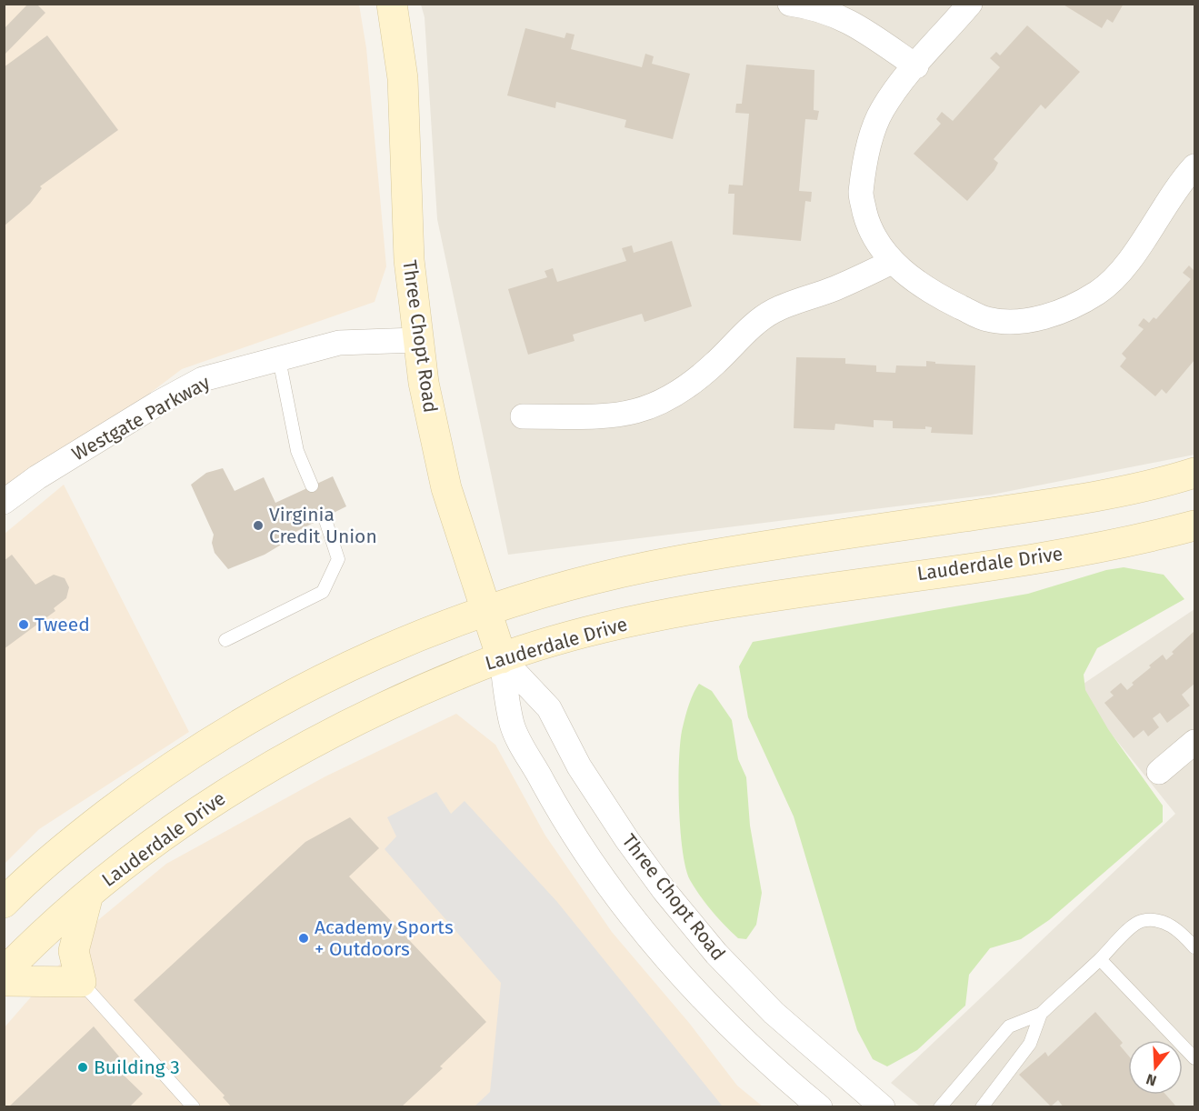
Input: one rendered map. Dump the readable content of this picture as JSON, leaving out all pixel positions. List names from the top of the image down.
{
  "streets": {
    "main road": ["Three Chopt Road", "Lauderdale Drive"],
    "street": ["Westgate Parkway"]
  },
  "crossings": [
    ["Three Chopt Road", "Westgate Parkway"],
    ["Three Chopt Road", "Lauderdale Drive"]
  ],
  "places": [
    "Virginia Credit Union",
    "Tweed",
    "Academy Sports + Outdoors",
    "Building 3"
  ],
  "north": "bottom"
}
